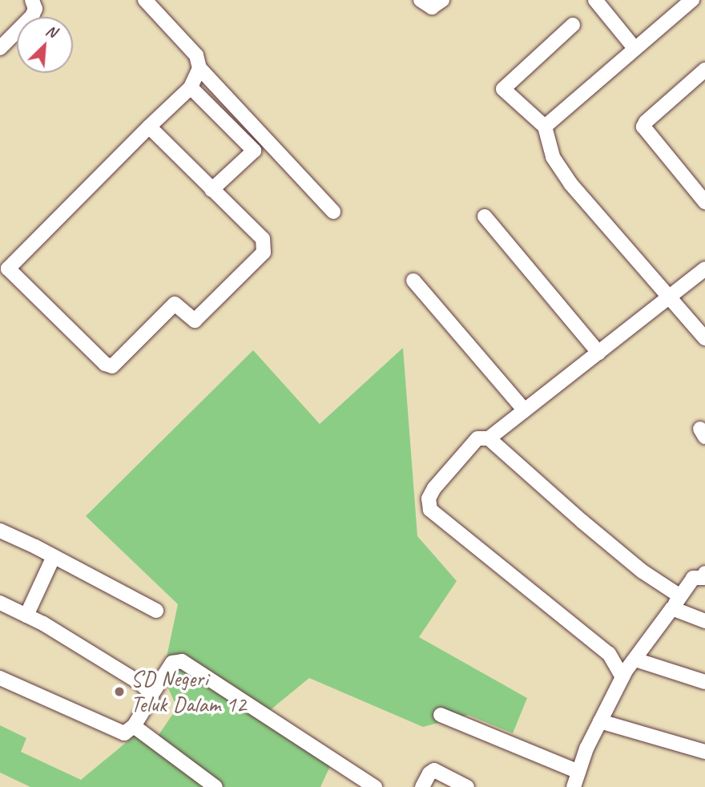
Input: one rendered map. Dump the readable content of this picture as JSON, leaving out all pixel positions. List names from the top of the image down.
{
  "places": ["SD Negeri Teluk Dalam 12"],
  "north": "top right"
}
